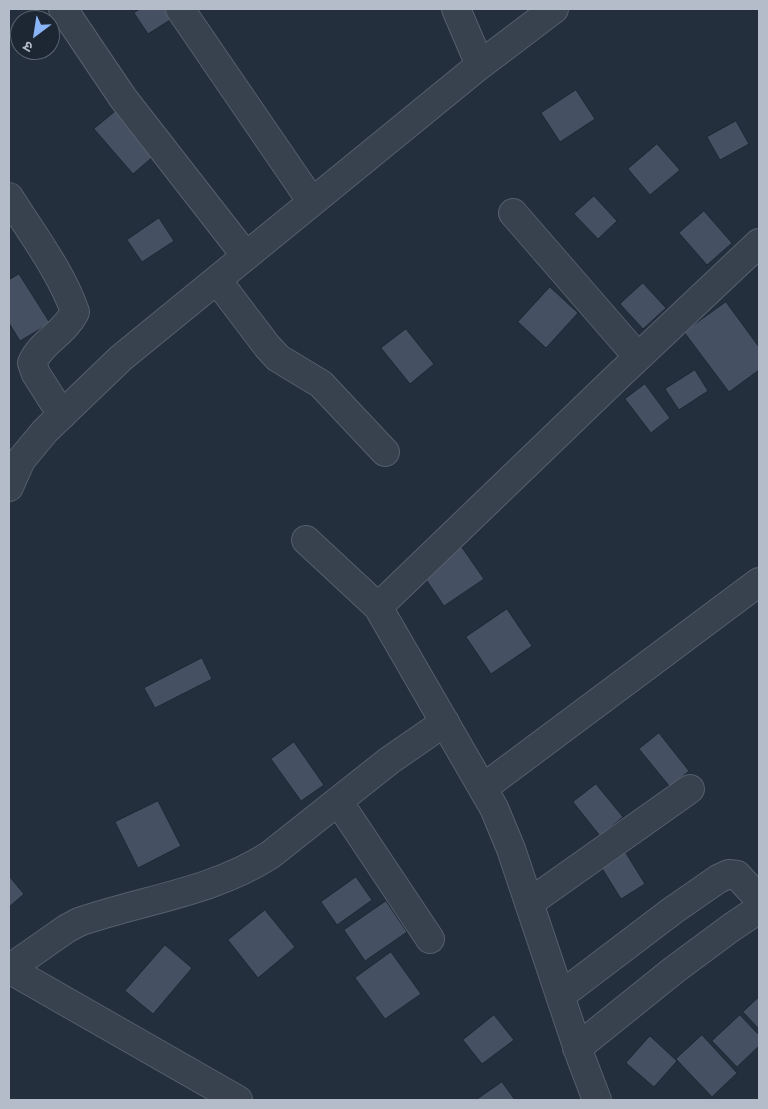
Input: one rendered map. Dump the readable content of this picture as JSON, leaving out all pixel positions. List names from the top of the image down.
{
  "north": "bottom left"
}
